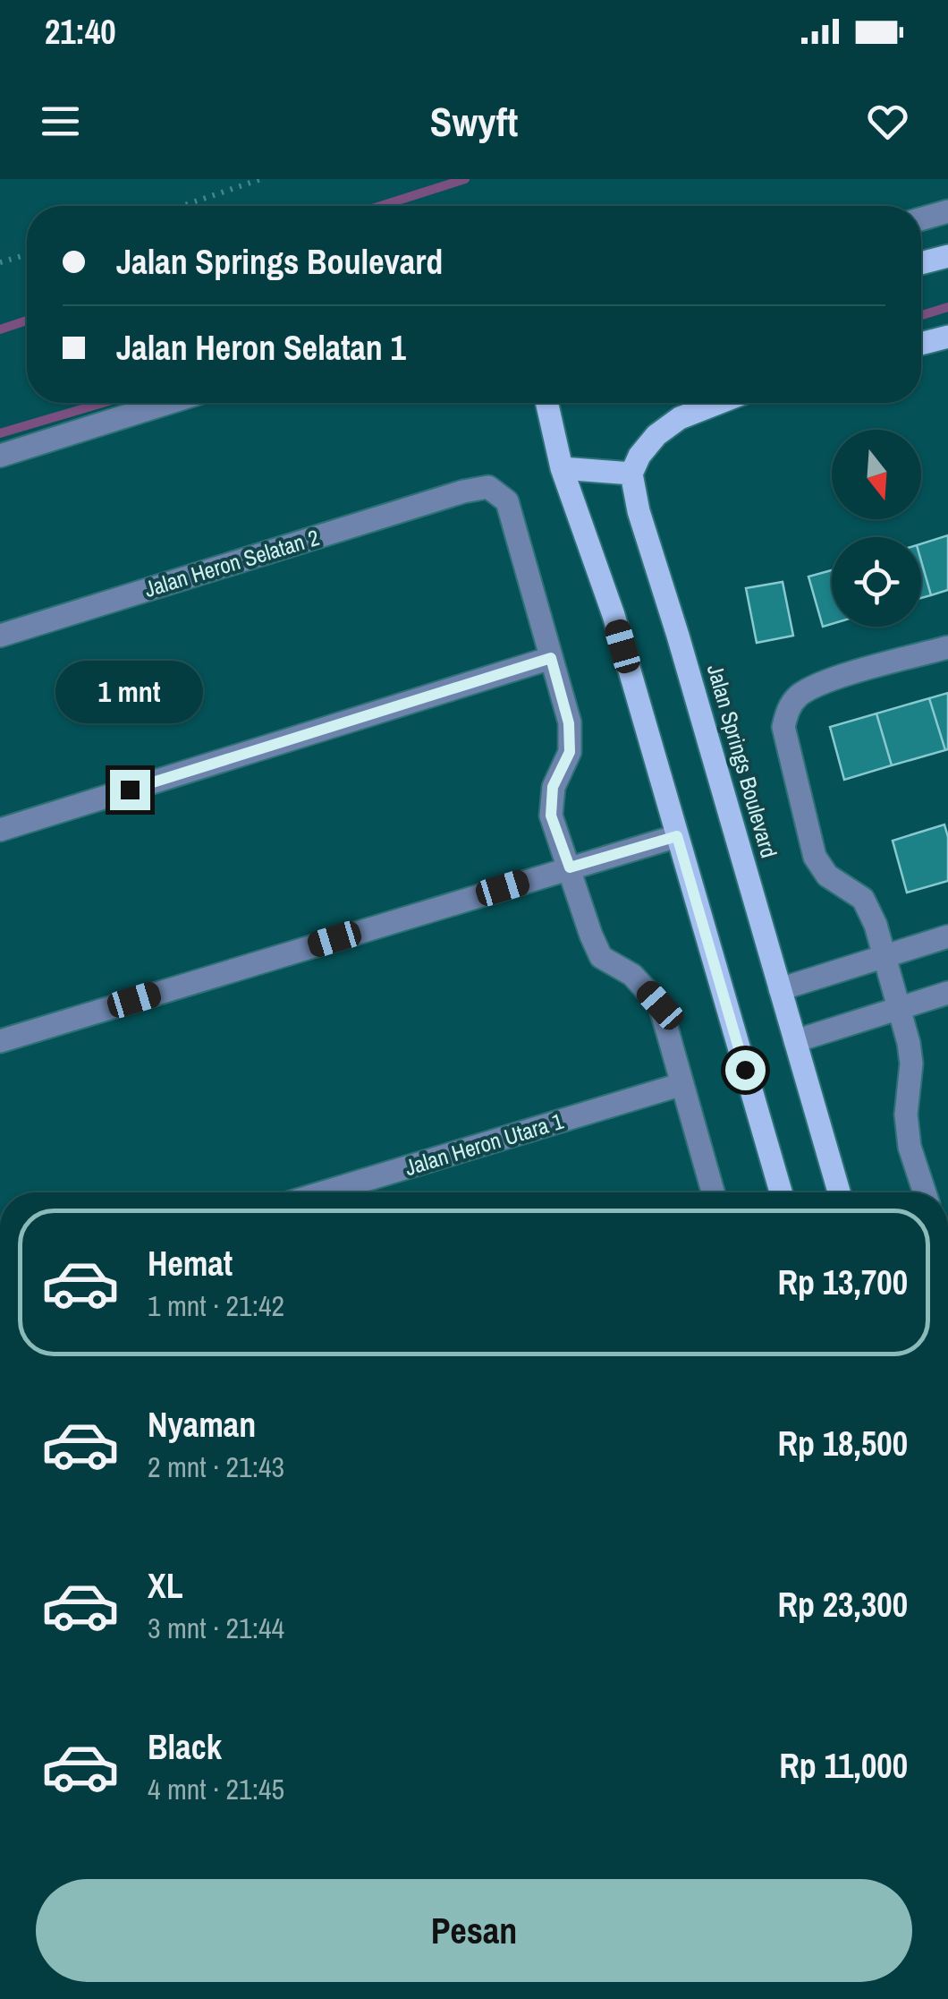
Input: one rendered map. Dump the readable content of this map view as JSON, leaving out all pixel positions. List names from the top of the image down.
{
  "streets": {
    "main road": ["Jalan Springs Boulevard"],
    "street": ["Jalan Heron Selatan 2", "Jalan Heron Utara 1"]
  },
  "north": "bottom",
  "page": {
    "status": "21:40",
    "header": "Swyft",
    "banner": ["Jalan Springs Boulevard", "Jalan Heron Selatan 1"],
    "bubble": "1 mnt",
    "list": [
      {
        "name": "Hemat",
        "note": "1 mnt · 21:42",
        "value": "Rp 13,700"
      },
      {
        "name": "Nyaman",
        "note": "2 mnt · 21:43",
        "value": "Rp 18,500"
      },
      {
        "name": "XL",
        "note": "3 mnt · 21:44",
        "value": "Rp 23,300"
      },
      {
        "name": "Black",
        "note": "4 mnt · 21:45",
        "value": "Rp 11,000"
      }
    ],
    "buttons": "Pesan"
  }
}
